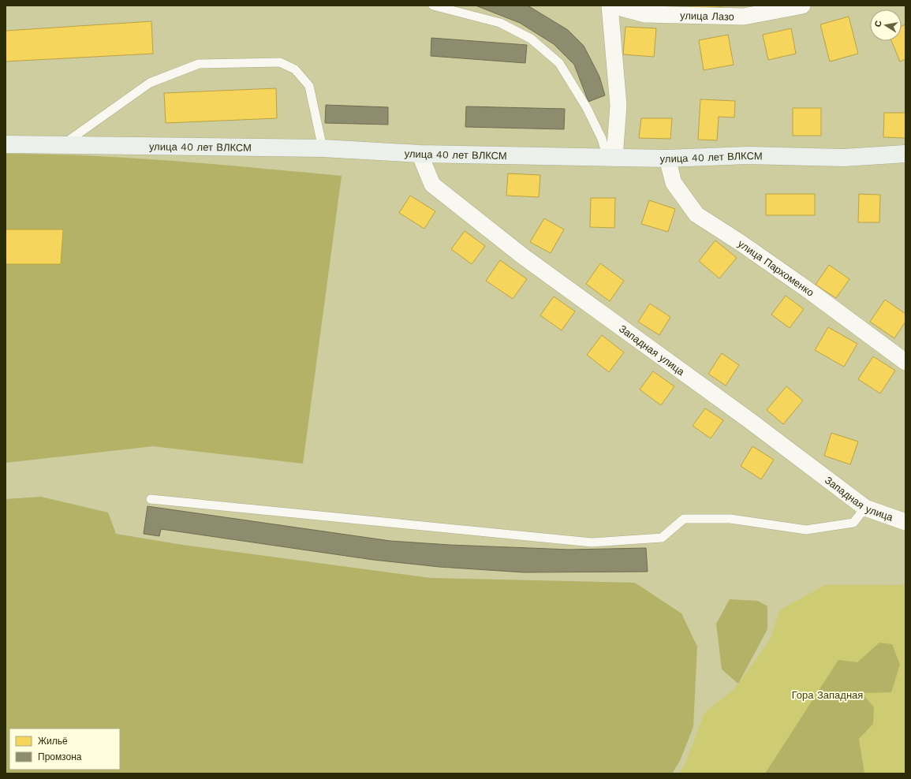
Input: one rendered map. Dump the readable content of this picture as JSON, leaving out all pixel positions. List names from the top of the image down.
{
  "streets": {
    "street": [
      "улица Лазо",
      "улица 40 лет ВЛКСМ",
      "улица Пархоменко",
      "Западная улица"
    ]
  },
  "crossings": [
    ["улица 40 лет ВЛКСМ", "улица Пархоменко"],
    ["улица 40 лет ВЛКСМ", "Западная улица"]
  ],
  "parks": ["Гора Западная"],
  "legend": ["Жильё", "Промзона"],
  "north": "left"
}
